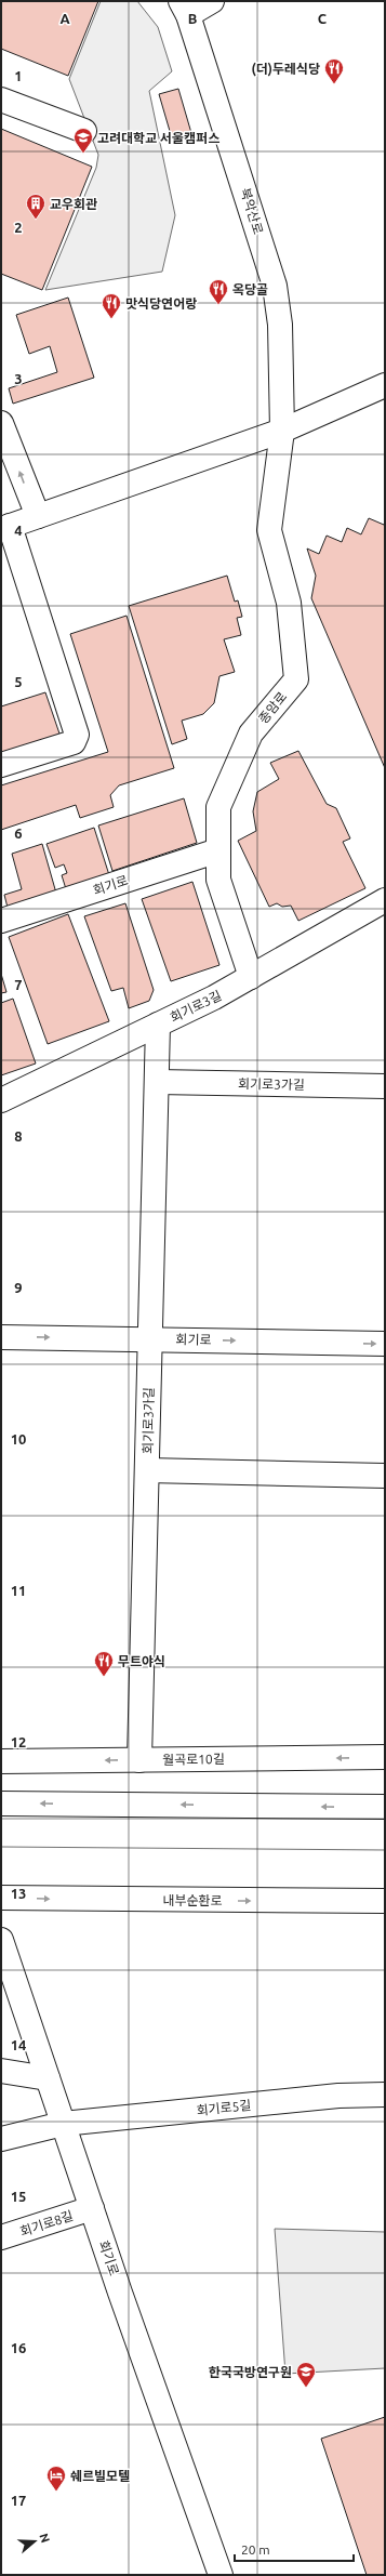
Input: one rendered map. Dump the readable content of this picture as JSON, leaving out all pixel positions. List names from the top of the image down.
{
  "streets": {
    "main road": [
      "북악산로",
      "종암로",
      "회기로",
      "회기로3길",
      "회기로3가길",
      "월곡로10길",
      "내부순환로",
      "회기로5길",
      "회기로8길"
    ]
  },
  "crossings": [
    ["북악산로", "종암로"],
    ["종암로", "회기로"],
    ["종암로", "회기로3길"],
    ["회기로", "회기로3가길"],
    ["회기로", "회기로5길"],
    ["회기로", "회기로8길"],
    ["회기로3길", "회기로3가길"],
    ["회기로3가길", "월곡로10길"]
  ],
  "places": {
    "restaurant": [
      "(더)두레식당",
      "옥당골",
      "맛식당연어랑",
      "무트야식"
    ],
    "school or university": ["고려대학교 서울캠퍼스", "한국국방연구원"],
    "building": ["교우회관"],
    "hotel": ["쉐르빌모텔"]
  },
  "scale_bar": "20 m",
  "north": "right",
  "grid": {
    "columns": ["A", "B", "C"],
    "rows": [
      "1",
      "2",
      "3",
      "4",
      "5",
      "6",
      "7",
      "8",
      "9",
      "10",
      "11",
      "12",
      "13",
      "14",
      "15",
      "16",
      "17"
    ]
  }
}
